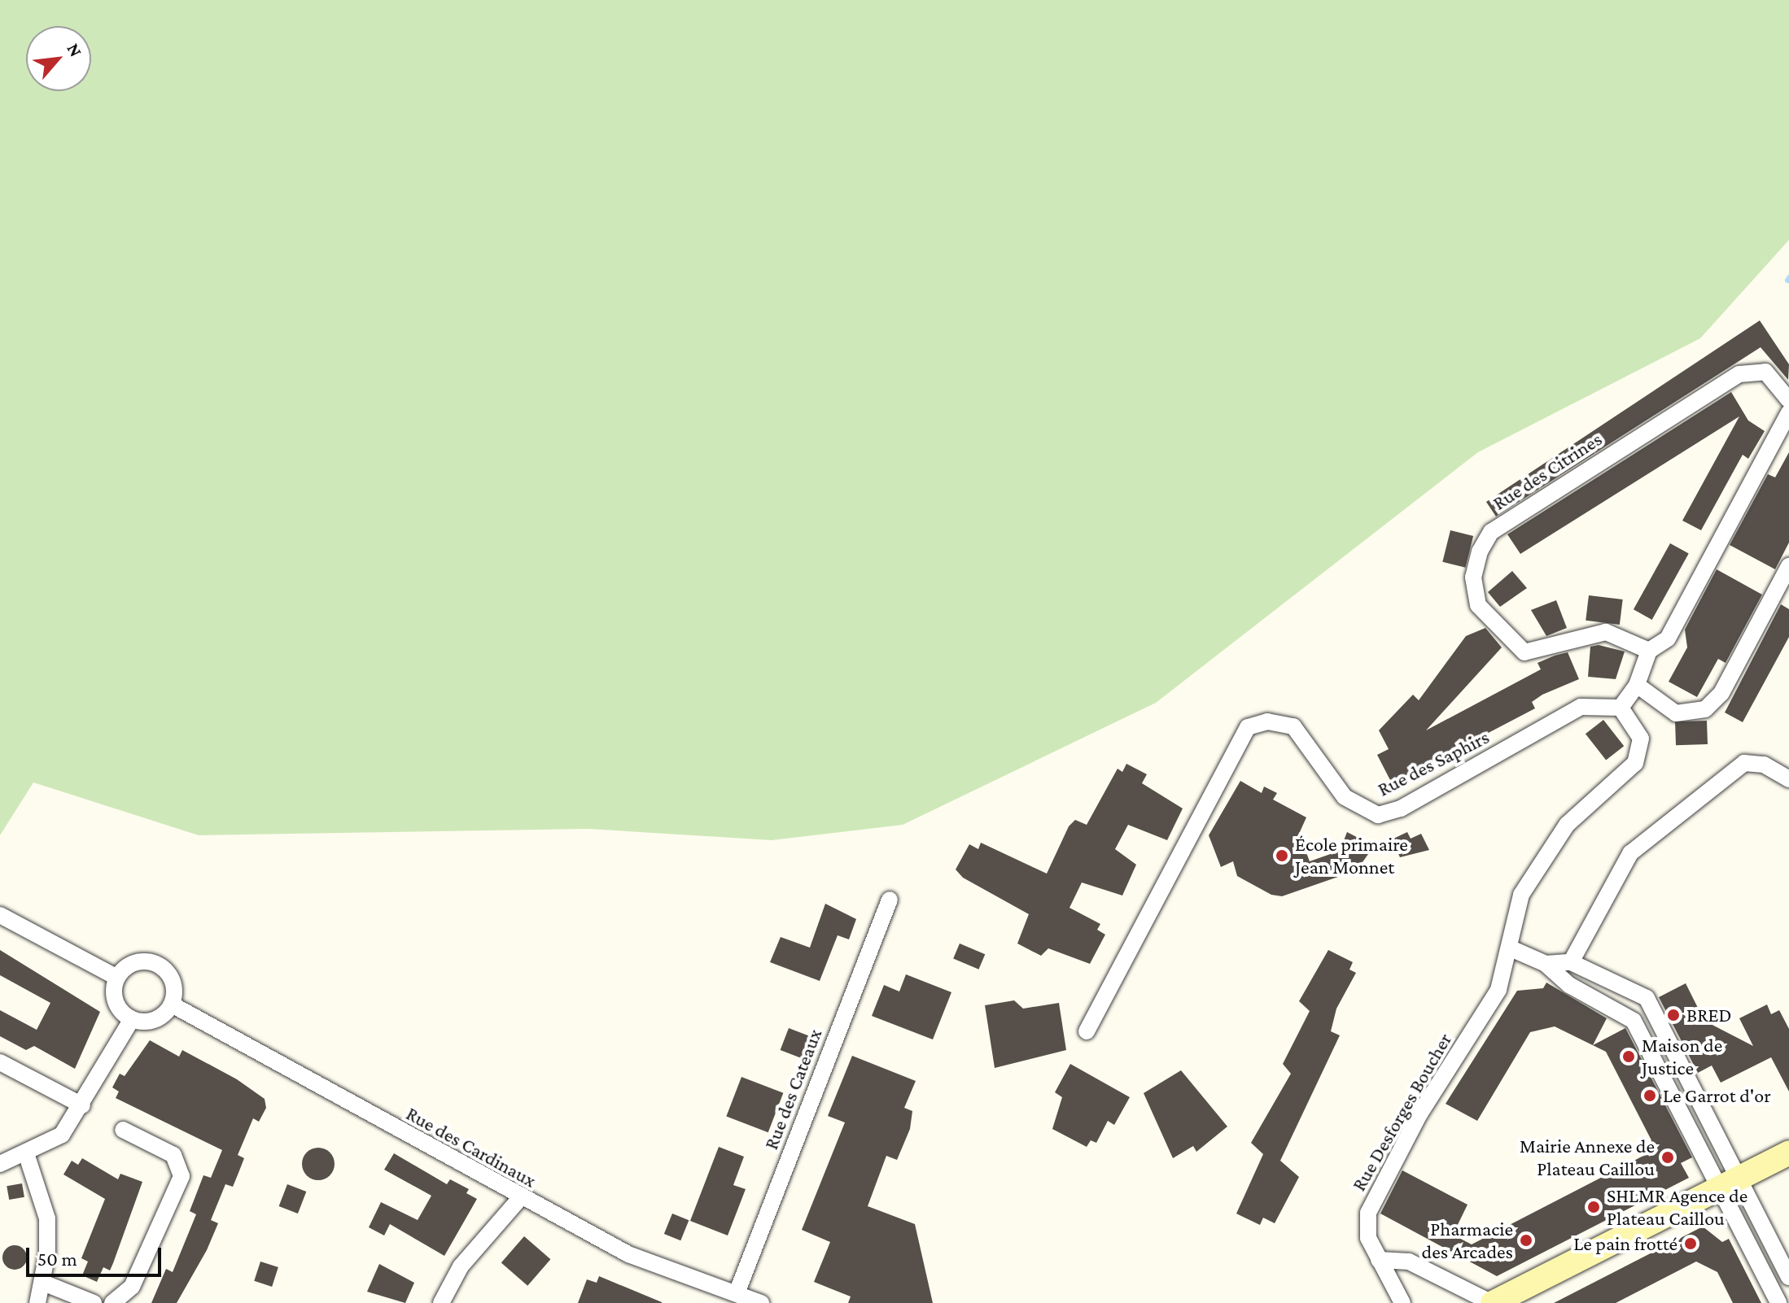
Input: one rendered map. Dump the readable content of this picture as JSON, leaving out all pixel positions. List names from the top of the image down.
{
  "streets": {
    "street": [
      "Rue des Citrines",
      "Rue des Saphirs",
      "Rue des Cateaux",
      "Rue Desforges Boucher",
      "Rue des Cardinaux"
    ]
  },
  "crossings": [
    ["Rue des Saphirs", "Rue Desforges Boucher"],
    ["Rue des Cateaux", "Rue des Cardinaux"]
  ],
  "places": [
    "École primaire Jean Monnet",
    "BRED",
    "Maison de Justice",
    "Le Garrot d'or",
    "Mairie Annexe de Plateau Caillou",
    "SHLMR Agence de Plateau Caillou",
    "Pharmacie des Arcades",
    "Le pain frotté"
  ],
  "scale_bar": "50 m",
  "north": "top right"
}
